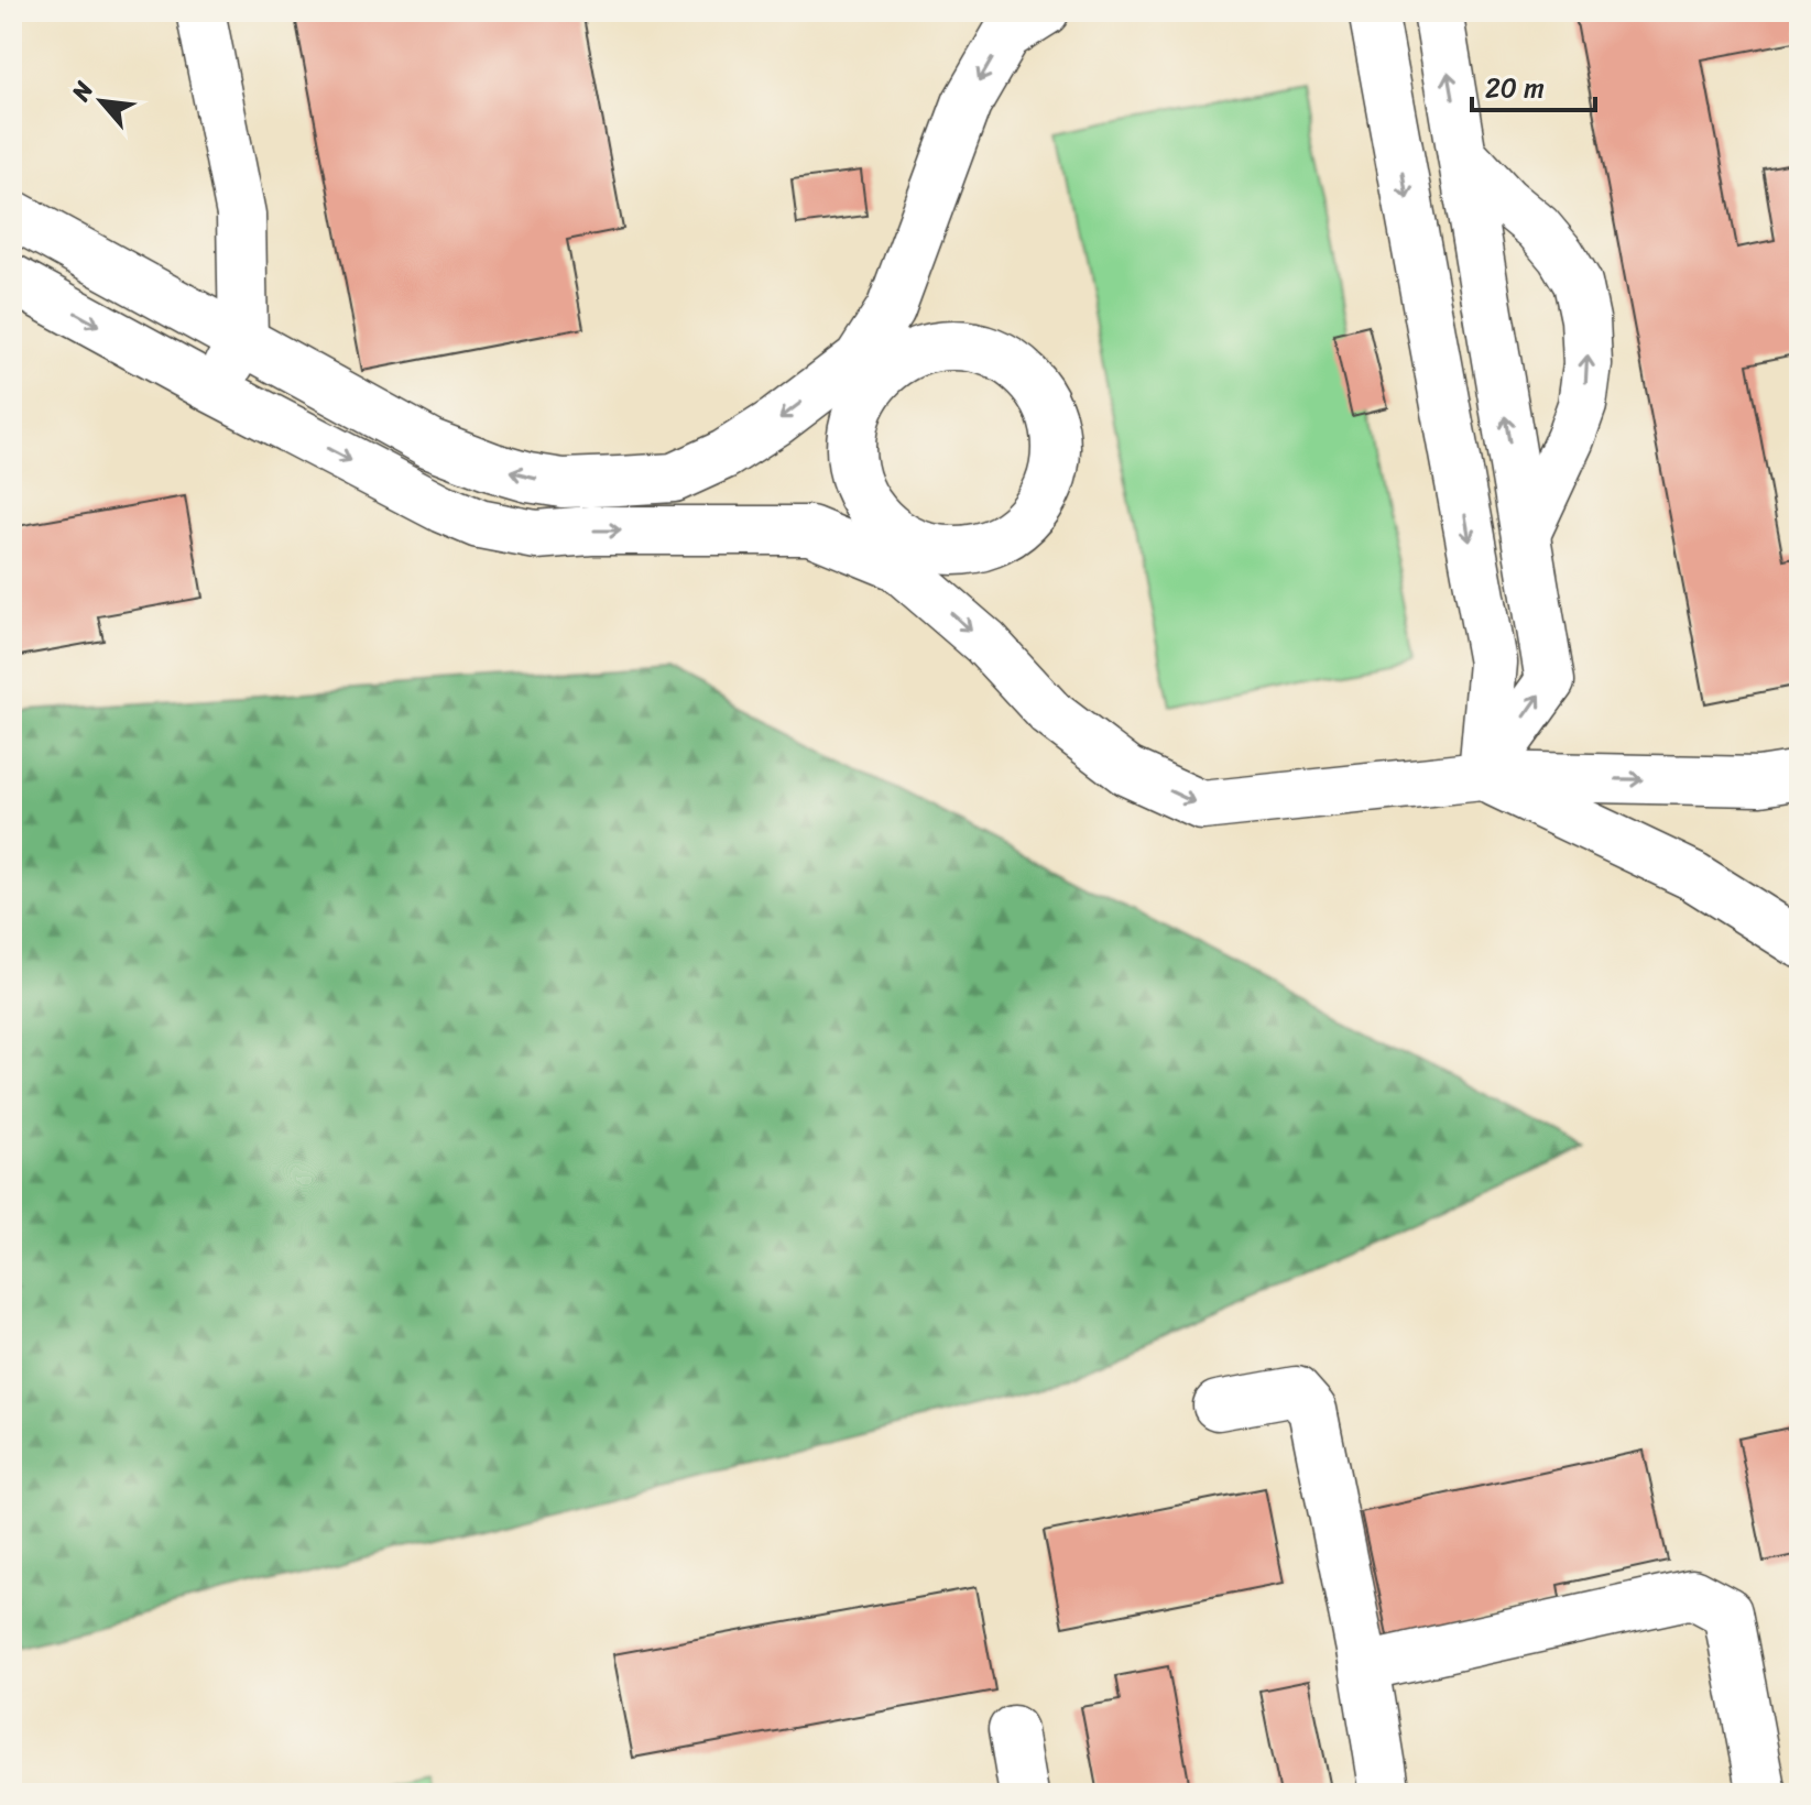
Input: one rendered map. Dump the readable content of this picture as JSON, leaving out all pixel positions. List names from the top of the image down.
{
  "scale_bar": "20 m",
  "north": "top left"
}
